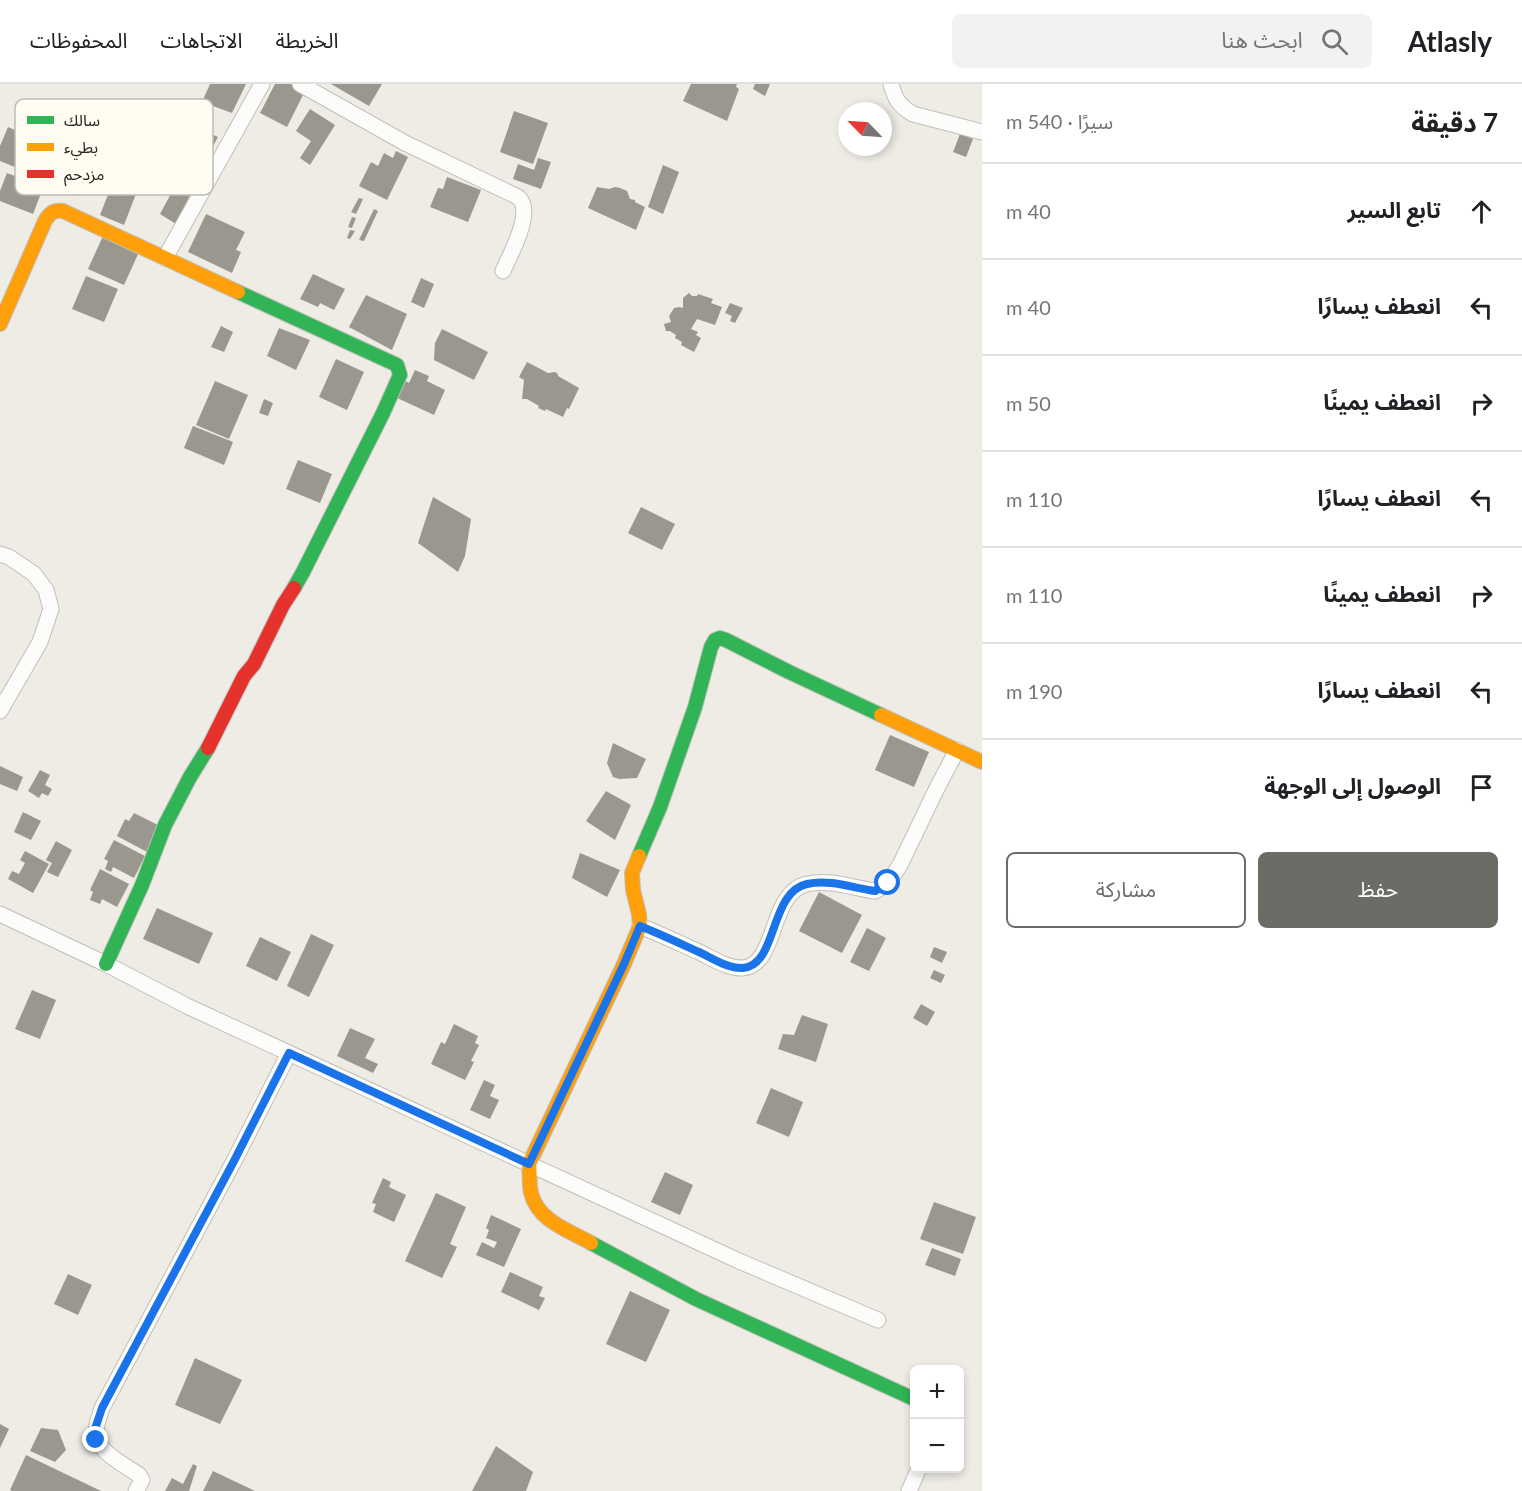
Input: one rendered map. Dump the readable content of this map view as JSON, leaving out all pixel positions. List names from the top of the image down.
{
  "legend": ["سالك", "بطيء", "مزدحم"],
  "north": "top left",
  "page": {
    "header": "Atlasly",
    "search": "ابحث هنا",
    "nav": ["الخريطة", "الاتجاهات", "المحفوظات"],
    "heading": ["7 دقيقة", "سيرًا · 540 m"],
    "list": [
      ["تابع السير", "40 m"],
      ["انعطف يسارًا", "40 m"],
      ["انعطف يمينًا", "50 m"],
      ["انعطف يسارًا", "110 m"],
      ["انعطف يمينًا", "110 m"],
      ["انعطف يسارًا", "190 m"],
      "الوصول إلى الوجهة"
    ],
    "buttons": ["حفظ", "مشاركة"],
    "map_buttons": ["+", "−"]
  }
}
